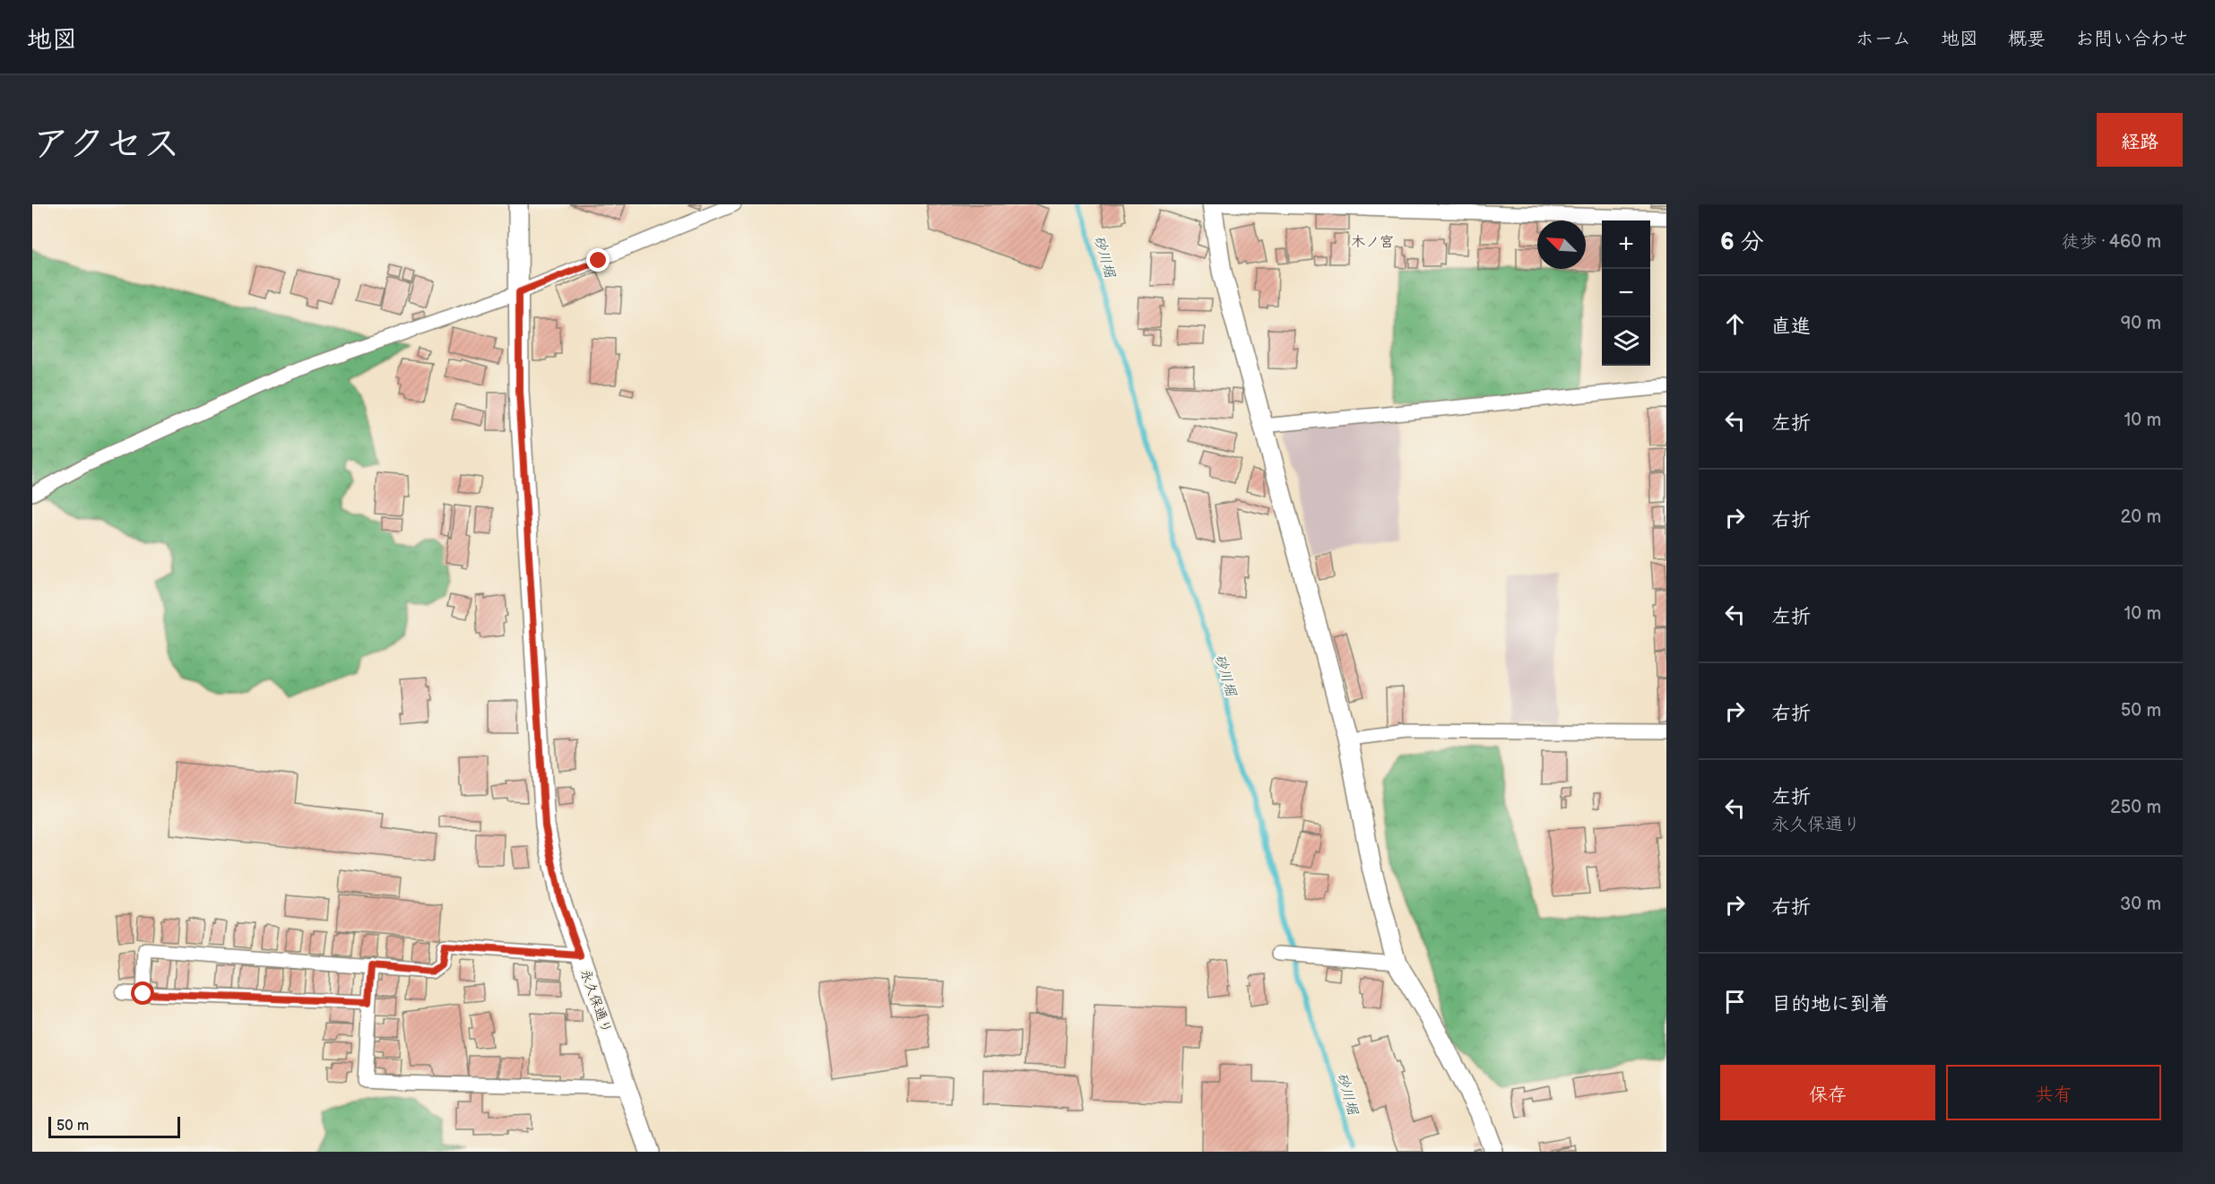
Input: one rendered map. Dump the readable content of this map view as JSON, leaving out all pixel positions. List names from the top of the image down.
{
  "streets": {
    "street": ["永久保通り"]
  },
  "districts": ["木ノ宮"],
  "water": ["砂川堀"],
  "scale_bar": "50 m",
  "north": "top left",
  "page": {
    "header": "地図",
    "nav": [
      "ホーム",
      "地図",
      "概要",
      "お問い合わせ"
    ],
    "title": "アクセス",
    "buttons": [
      "経路",
      ["保存", "共有"]
    ],
    "heading": ["6 分", "徒歩 · 460 m"],
    "map_buttons": ["+", "−"],
    "list": [
      ["直進", "90 m"],
      ["左折", "10 m"],
      ["右折", "20 m"],
      ["左折", "10 m"],
      ["右折", "50 m"],
      ["左折", "永久保通り", "250 m"],
      ["右折", "30 m"],
      "目的地に到着"
    ],
    "scale": "50 m"
  }
}
